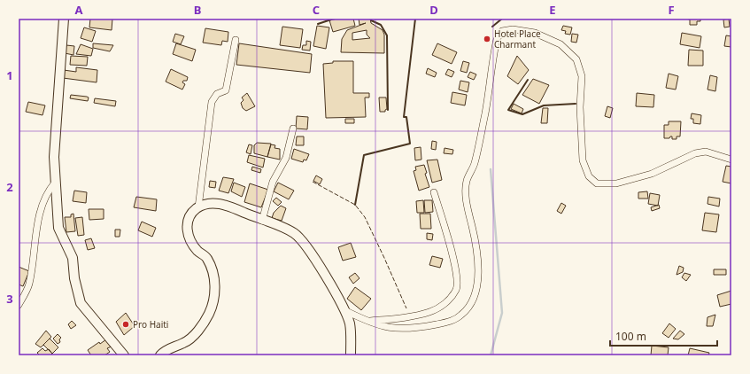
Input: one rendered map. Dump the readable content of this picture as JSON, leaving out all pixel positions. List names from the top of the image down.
{
  "places": ["Hotel Place Charmant", "Pro Haiti"],
  "scale_bar": "100 m",
  "grid": {
    "columns": [
      "A",
      "B",
      "C",
      "D",
      "E",
      "F"
    ],
    "rows": ["1", "2", "3"]
  }
}
